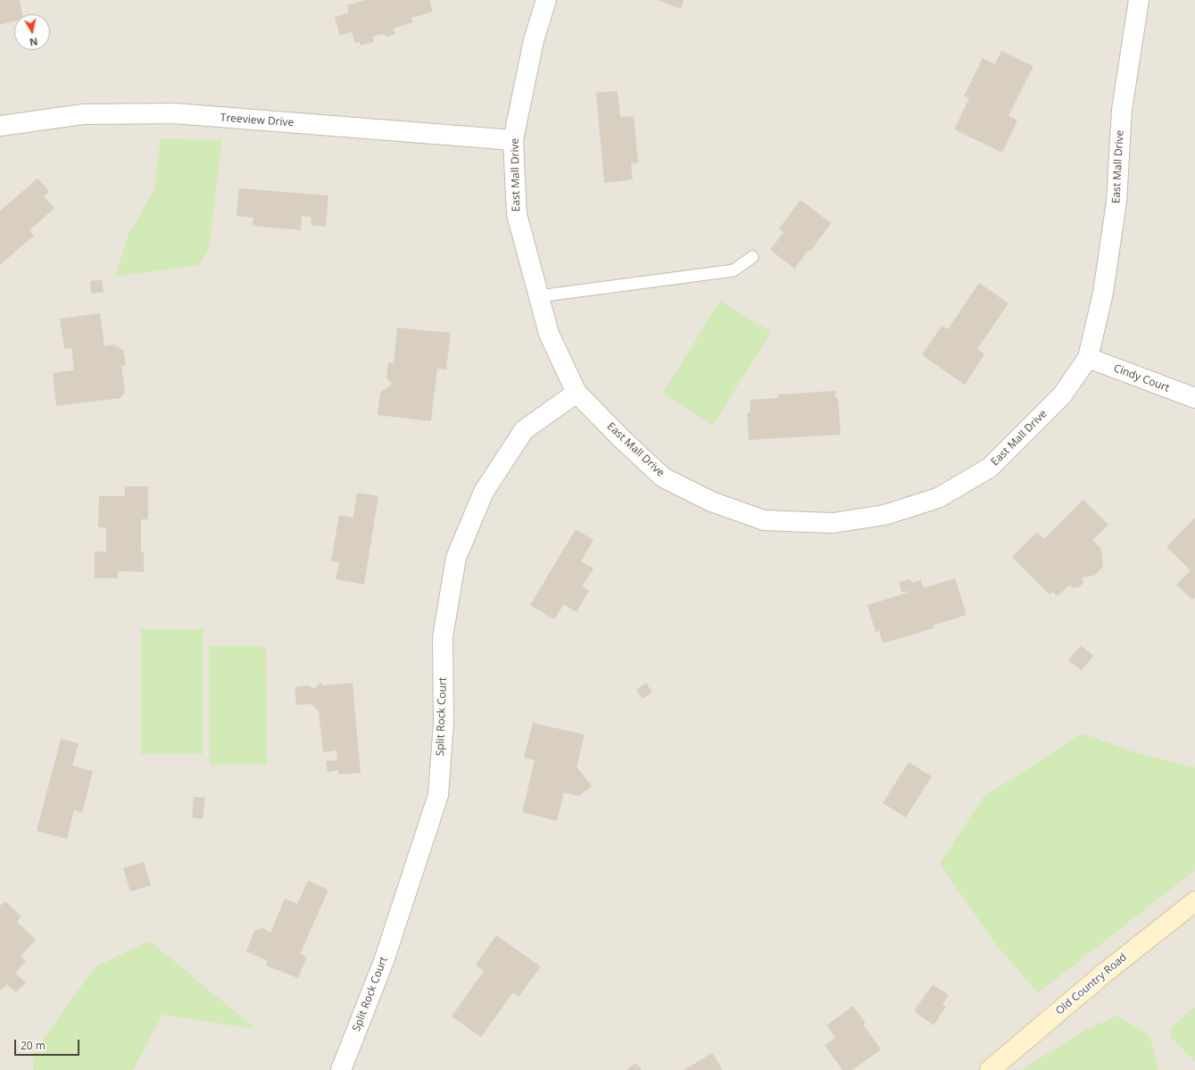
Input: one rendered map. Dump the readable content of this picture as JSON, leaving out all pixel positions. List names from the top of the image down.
{
  "streets": {
    "main road": ["Old Country Road"],
    "street": [
      "Treeview Drive",
      "East Mall Drive",
      "Cindy Court",
      "Split Rock Court"
    ]
  },
  "crossings": [
    ["Treeview Drive", "East Mall Drive"],
    ["East Mall Drive", "Cindy Court"],
    ["East Mall Drive", "Split Rock Court"]
  ],
  "scale_bar": "20 m",
  "north": "bottom"
}
